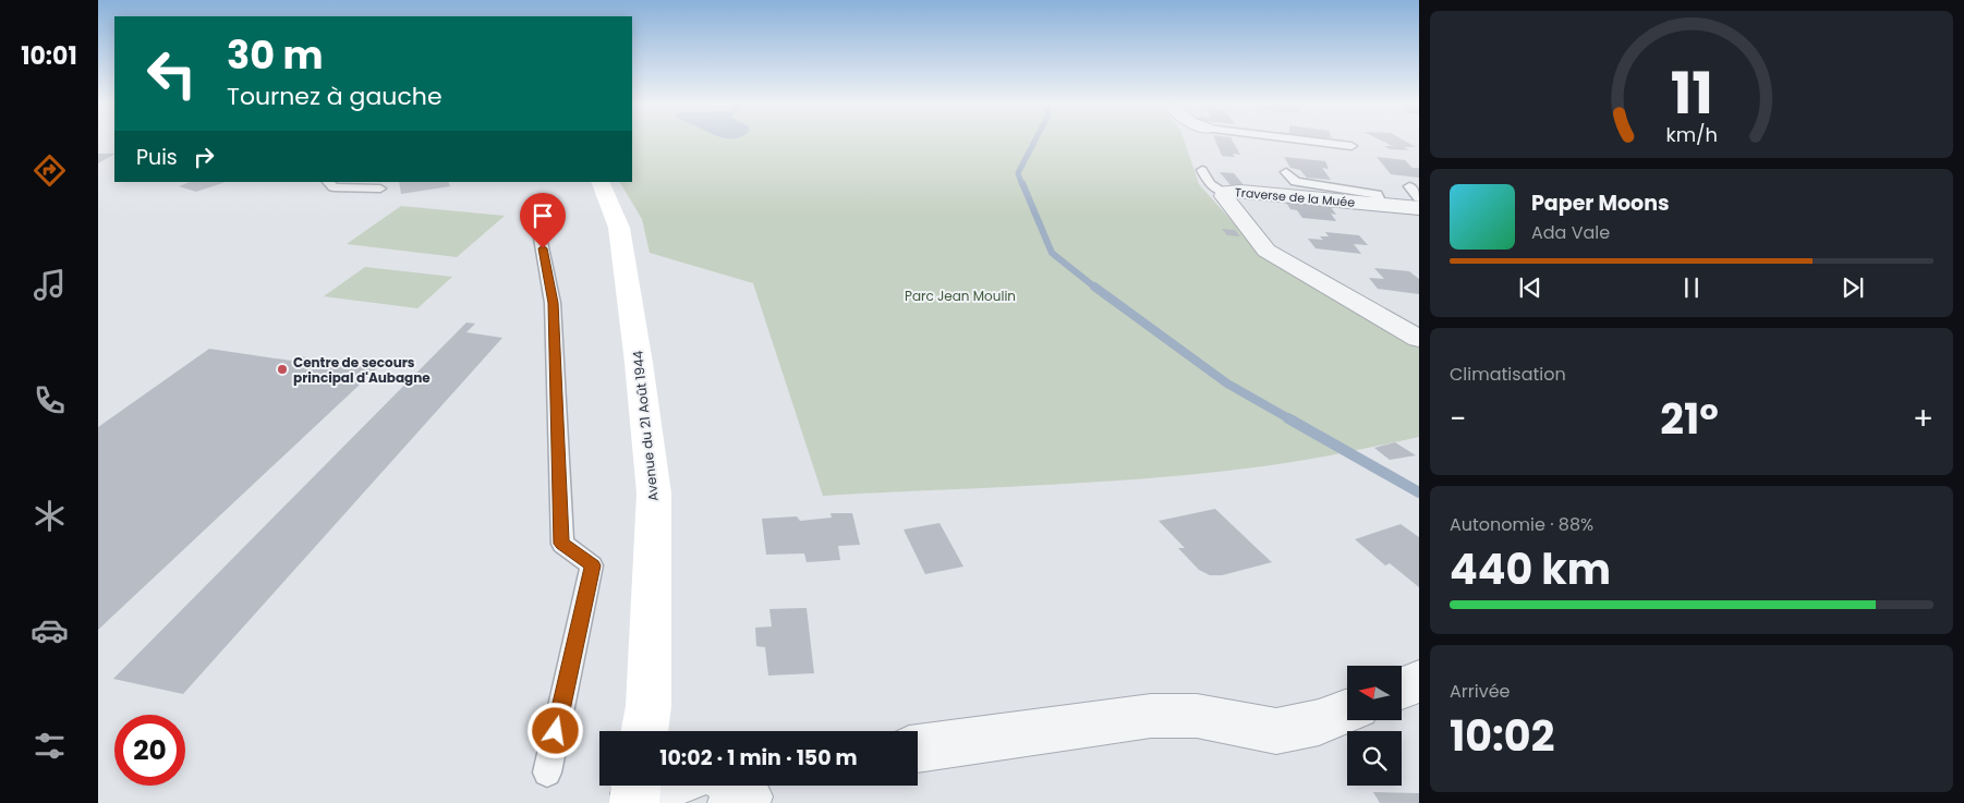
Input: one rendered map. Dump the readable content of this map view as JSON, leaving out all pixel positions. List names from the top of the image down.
{
  "streets": {
    "main road": ["Avenue du 21 Août 1944"],
    "street": ["Traverse de la Muée"]
  },
  "parks": ["Parc Jean Moulin"],
  "places": ["Centre de secours principal d'Aubagne"],
  "north": "left",
  "page": {
    "tabs": "10:01",
    "turn": ["30 m", "Tournez à gauche"],
    "then": "Puis",
    "song": ["Paper Moons", "Ada Vale"],
    "tile": [
      "Climatisation",
      ["Autonomie · 88%", "440 km"],
      ["Arrivée", "10:02"]
    ],
    "heat": ["−", "21°", "+"],
    "limit": "20",
    "trip": "10:02 · 1 min · 150 m",
    "gauge": ["11", "km/h"]
  }
}
